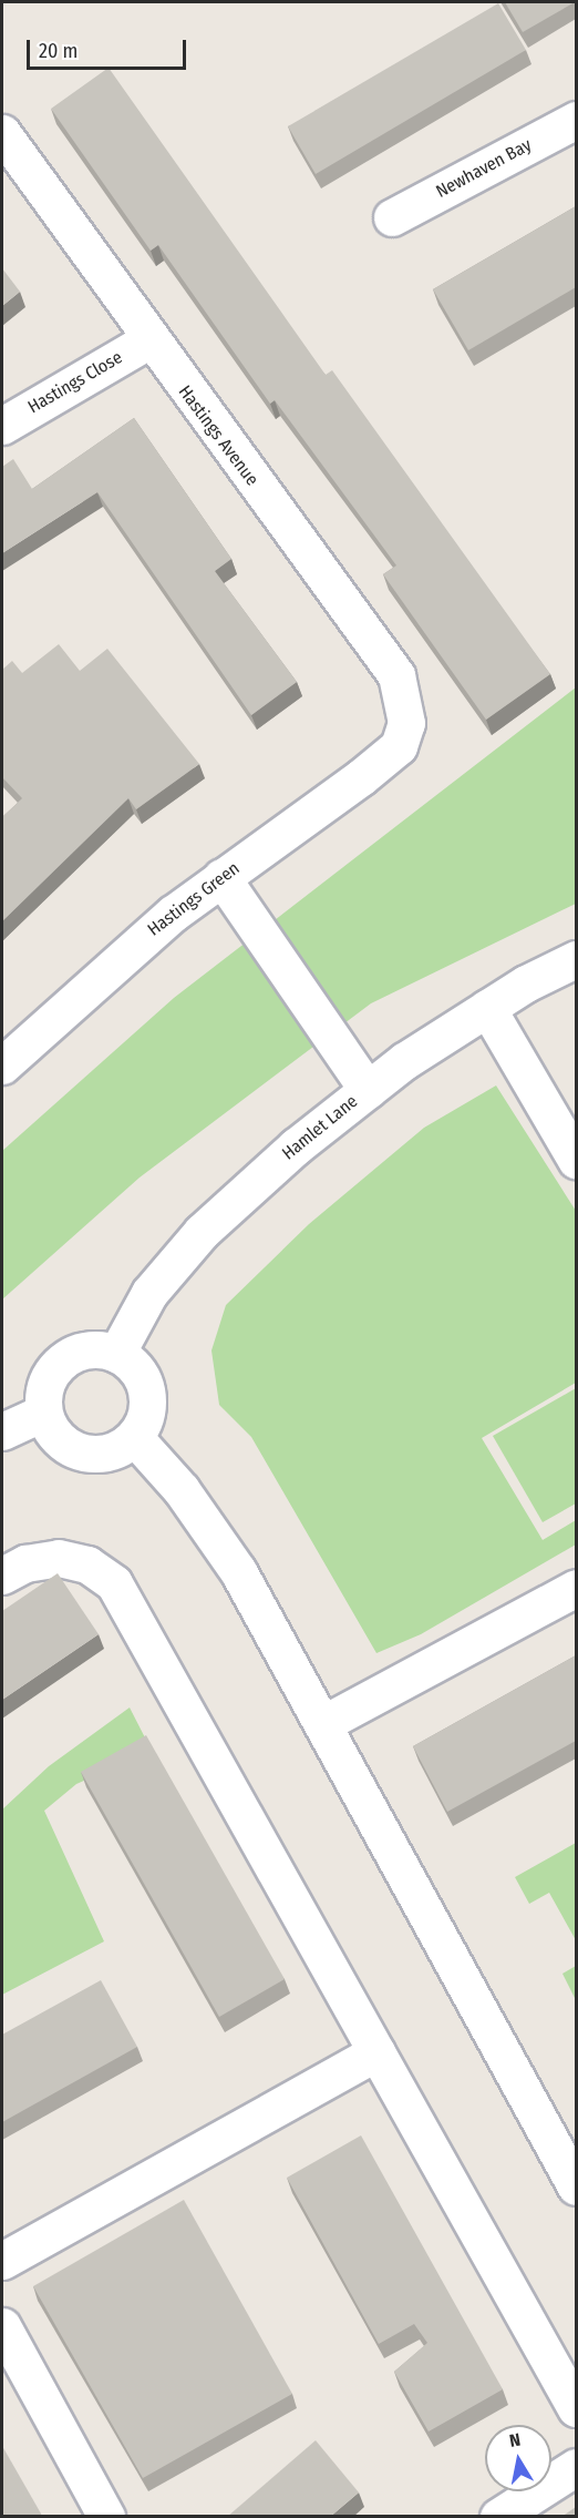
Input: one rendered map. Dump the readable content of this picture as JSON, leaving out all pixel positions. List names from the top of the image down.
{
  "streets": {
    "street": [
      "Newhaven Bay",
      "Hastings Close",
      "Hastings Avenue",
      "Hastings Green",
      "Hamlet Lane"
    ]
  },
  "crossings": [
    ["Hastings Close", "Hastings Avenue"],
    ["Hastings Avenue", "Hastings Green"]
  ],
  "scale_bar": "20 m",
  "north": "top"
}
